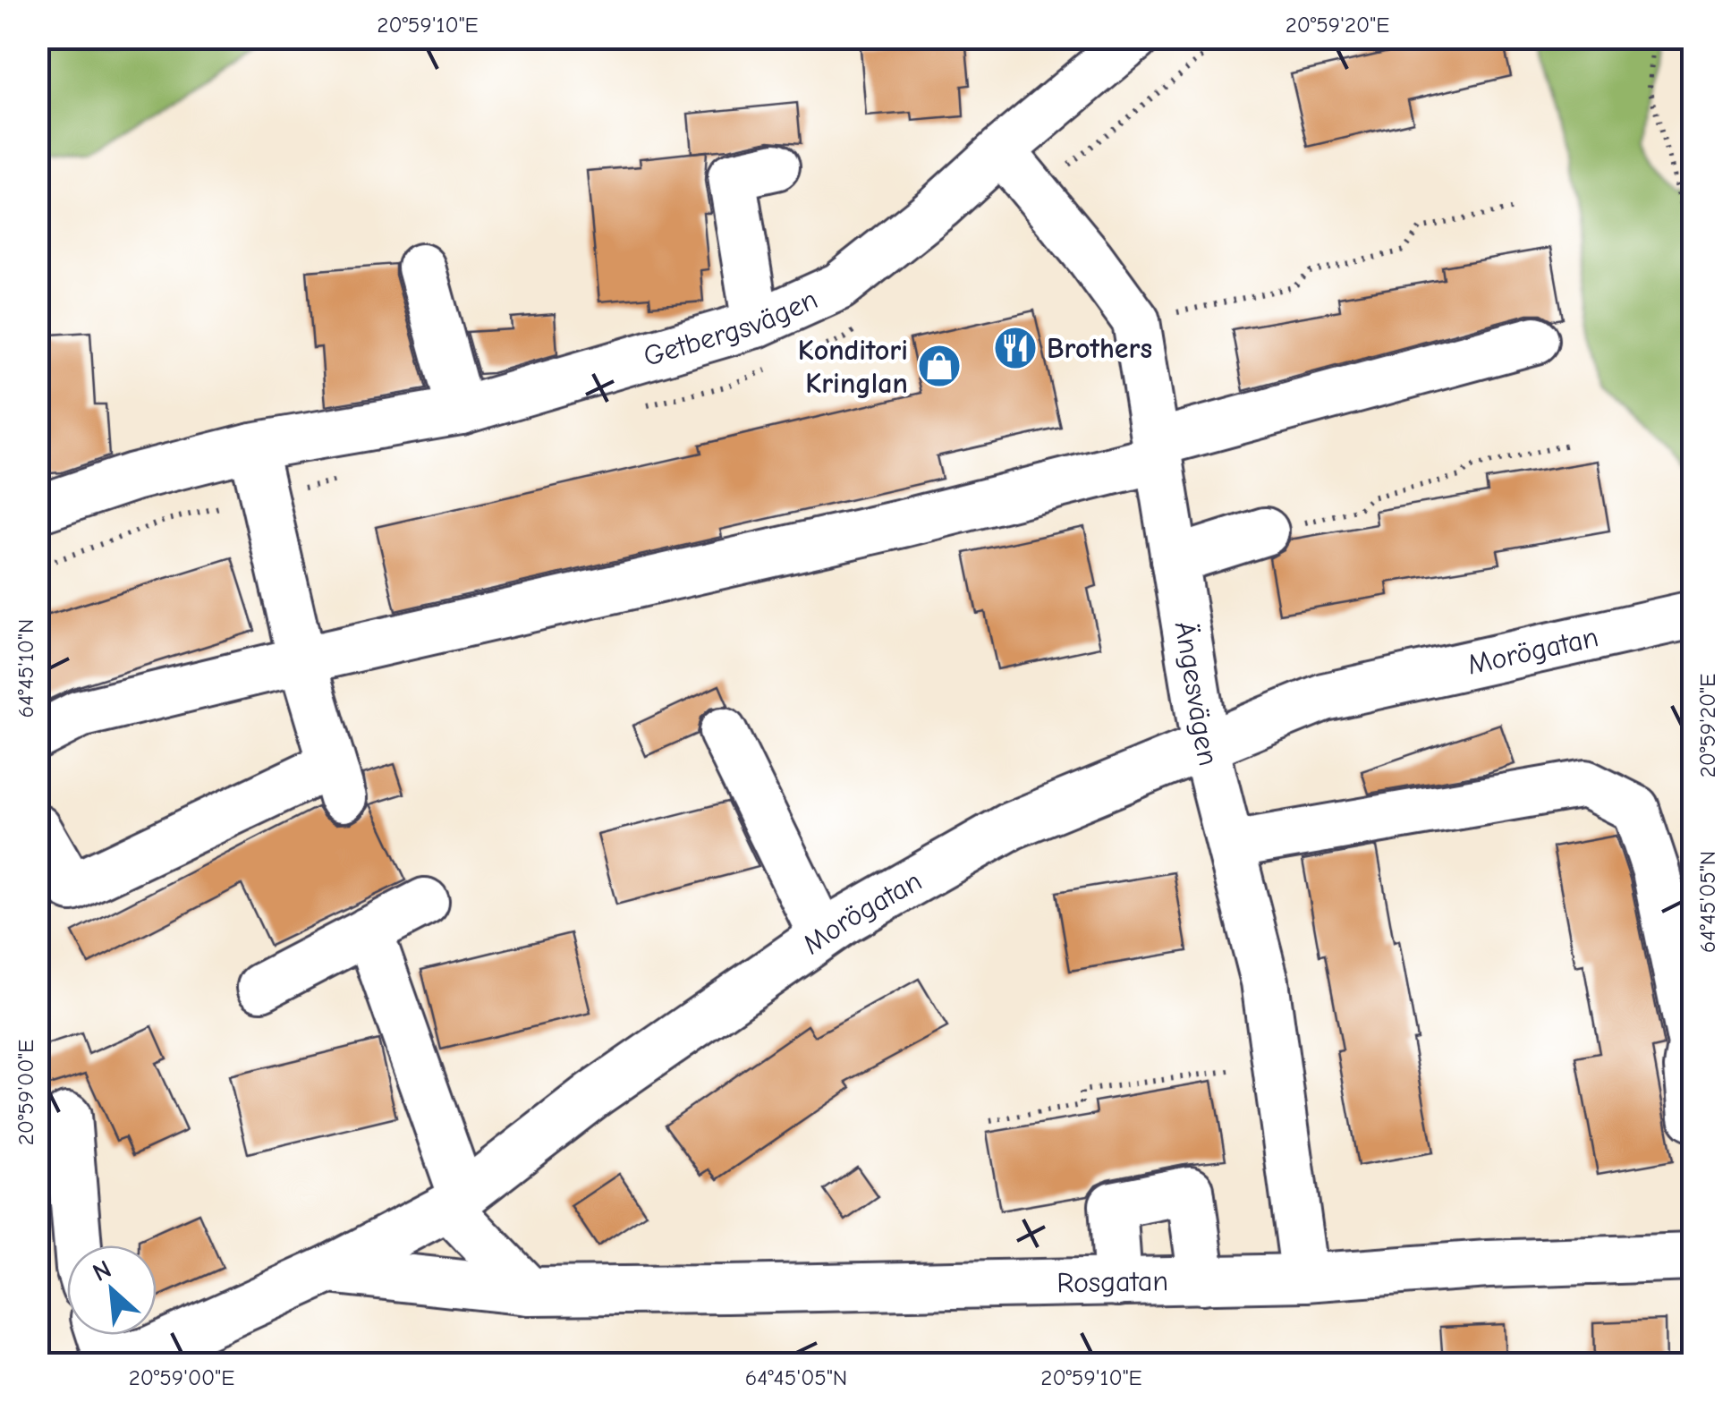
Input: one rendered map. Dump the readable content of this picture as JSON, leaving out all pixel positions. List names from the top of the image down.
{
  "streets": {
    "street": [
      "Getbergsvägen",
      "Morögatan",
      "Ängesvägen",
      "Rosgatan"
    ]
  },
  "crossings": [
    ["Getbergsvägen", "Ängesvägen"],
    ["Morögatan", "Ängesvägen"],
    ["Morögatan", "Rosgatan"],
    ["Ängesvägen", "Rosgatan"]
  ],
  "places": {
    "restaurant": ["Brothers"],
    "shop": ["Konditori Kringlan"]
  },
  "north": "top left",
  "coordinates": [
    "20°59'10\"E",
    "20°59'20\"E",
    "64°45'10\"N",
    "64°45'05\"N",
    "20°59'00\"E"
  ]
}
